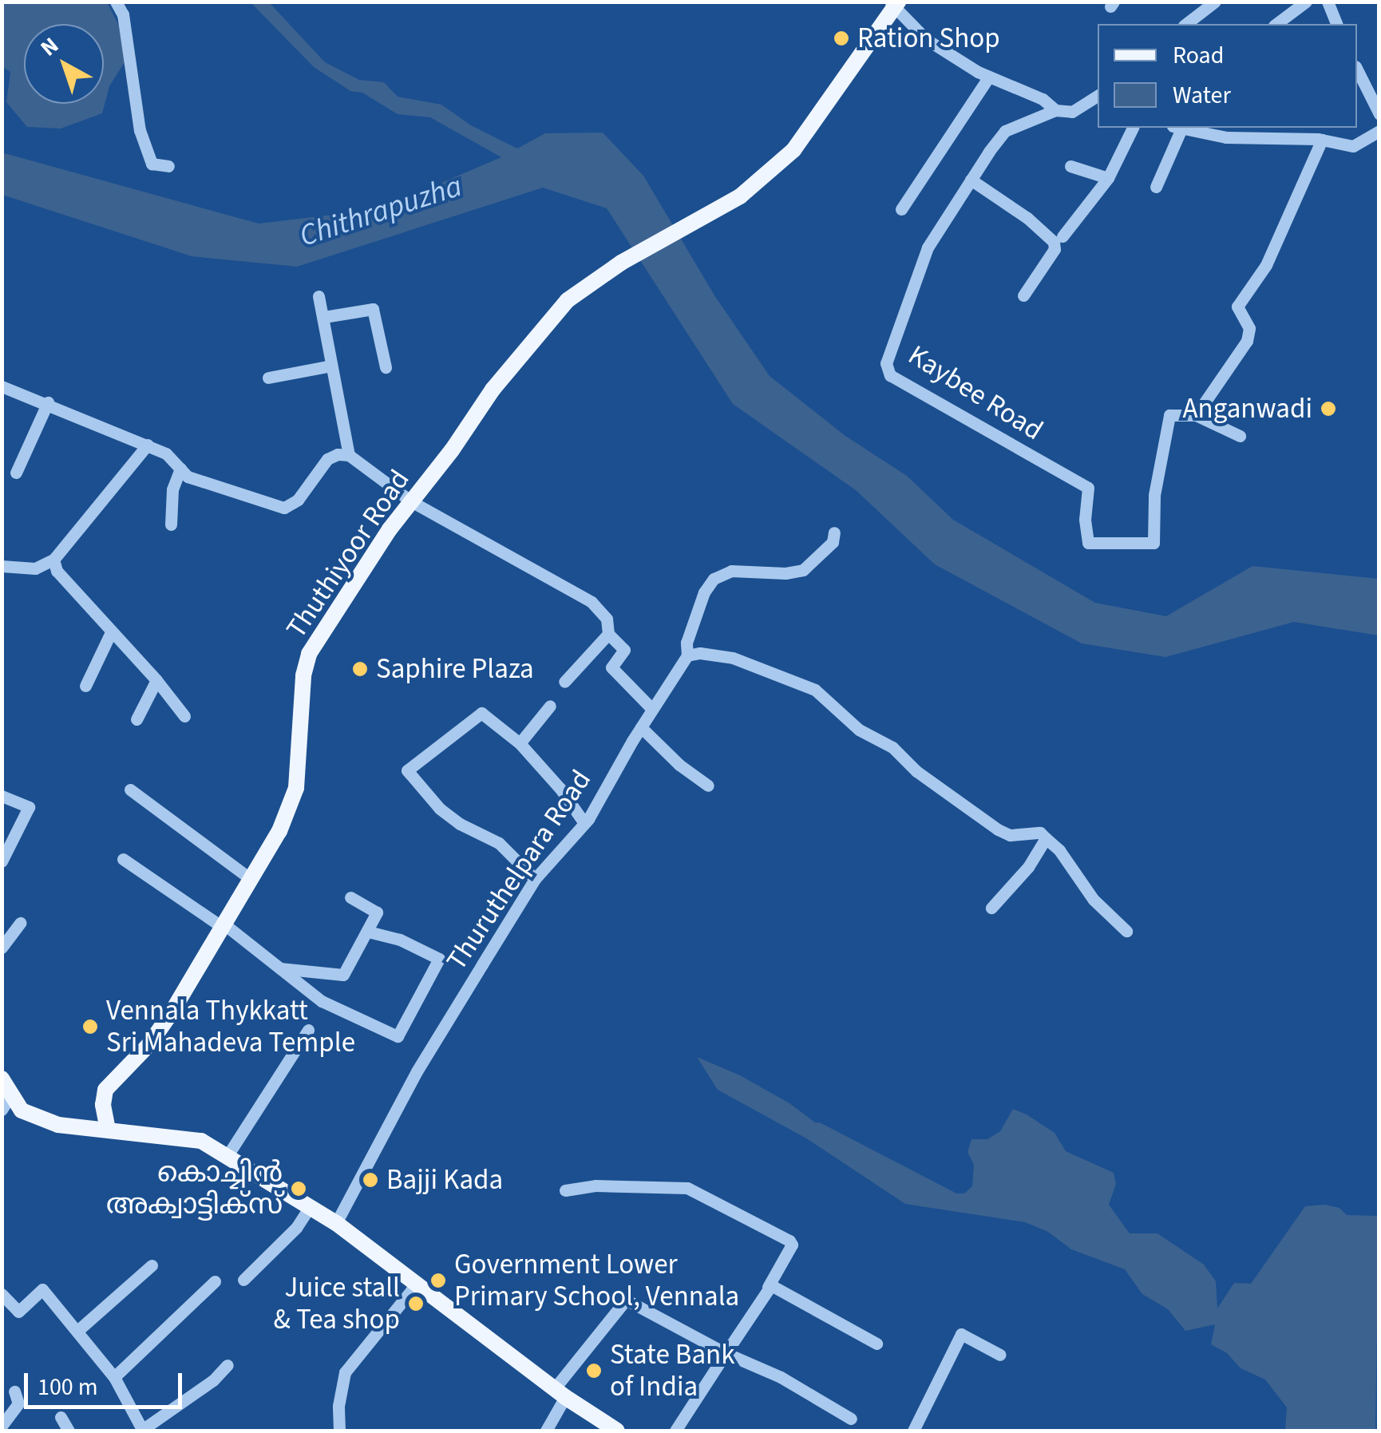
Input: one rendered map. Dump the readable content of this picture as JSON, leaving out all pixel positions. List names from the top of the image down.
{
  "streets": {
    "main road": ["Thuthiyoor Road"],
    "street": ["Kaybee Road", "Thuruthelpara Road"]
  },
  "water": ["Chithrapuzha"],
  "places": [
    "Ration Shop",
    "Anganwadi",
    "Saphire Plaza",
    "Vennala Thykkatt Sri Mahadeva Temple",
    "Bajji Kada",
    "കൊച്ചിൻ അക്വാട്ടിക്സ്",
    "Government Lower Primary School, Vennala",
    "Juice stall & Tea shop",
    "State Bank of India"
  ],
  "legend": ["Road", "Water"],
  "scale_bar": "100 m",
  "north": "top left"
}
